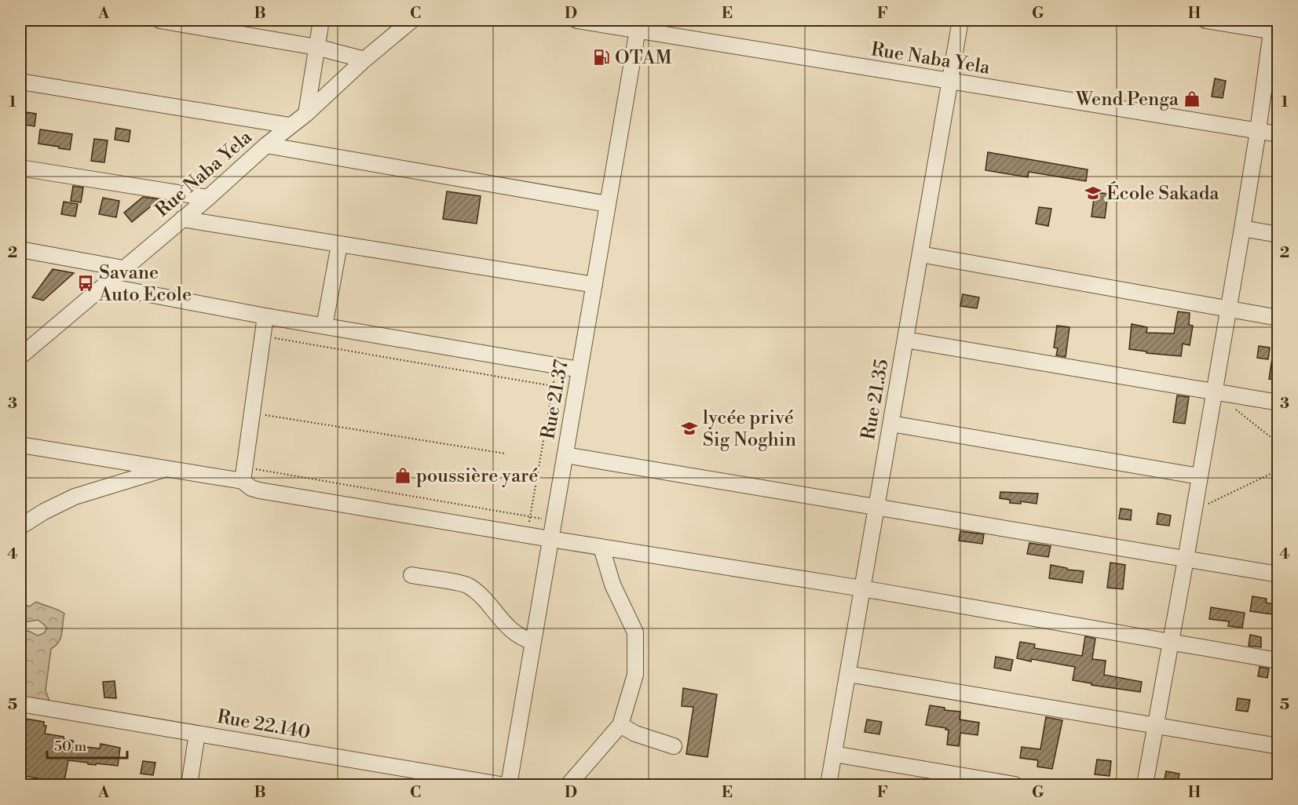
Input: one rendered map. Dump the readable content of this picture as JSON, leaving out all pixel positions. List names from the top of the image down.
{
  "streets": {
    "street": [
      "Rue Naba Yela",
      "Rue 21.37",
      "Rue 21.35",
      "Rue 22.140"
    ]
  },
  "crossings": [
    ["Rue Naba Yela", "Rue 21.37"],
    ["Rue Naba Yela", "Rue 21.35"]
  ],
  "places": {
    "fuel station": ["OTAM"],
    "shop": ["Wend Penga", "poussière yaré"],
    "school or university": ["École Sakada", "lycée privé Sig Noghin"],
    "bus stop": ["Savane Auto Ecole"]
  },
  "scale_bar": "50 m",
  "grid": {
    "columns": [
      "A",
      "B",
      "C",
      "D",
      "E",
      "F",
      "G",
      "H"
    ],
    "rows": [
      "1",
      "2",
      "3",
      "4",
      "5"
    ]
  }
}
